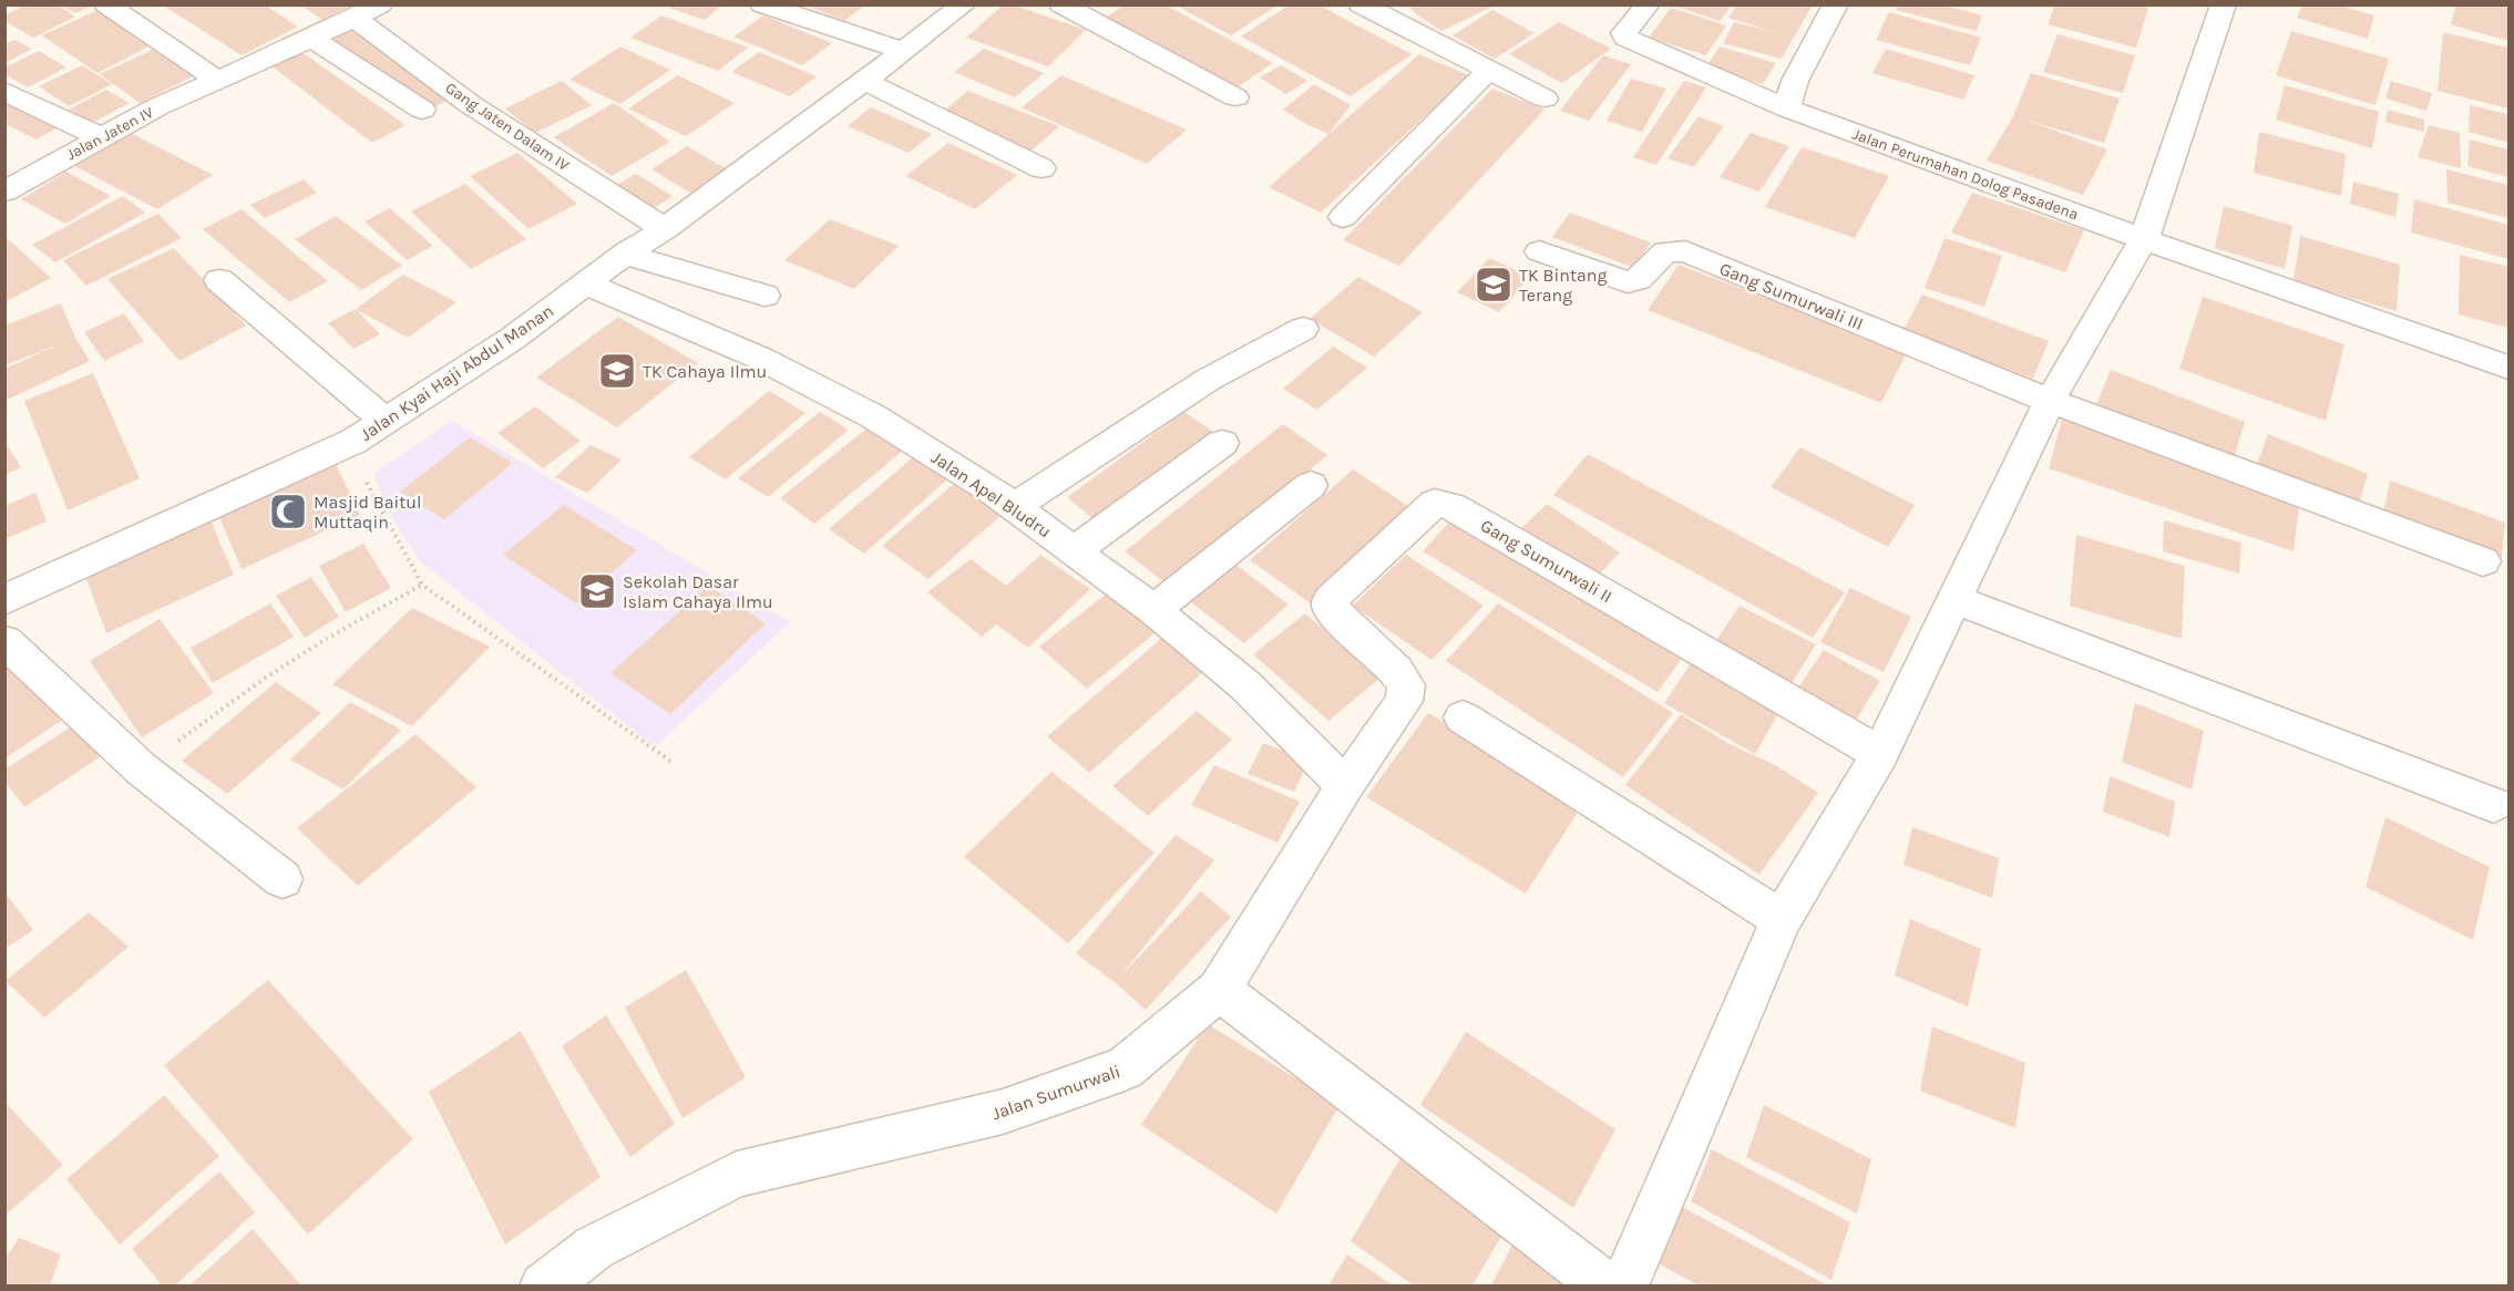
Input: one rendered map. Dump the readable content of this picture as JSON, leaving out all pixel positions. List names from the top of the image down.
{
  "streets": {
    "street": [
      "Gang Jaten Dalam IV",
      "Jalan Jaten IV",
      "Jalan Perumahan Dolog Pasadena",
      "Gang Sumurwali III",
      "Jalan Kyai Haji Abdul Manan",
      "Jalan Apel Bludru",
      "Gang Sumurwali II",
      "Jalan Sumurwali"
    ]
  },
  "crossings": [
    ["Gang Jaten Dalam IV", "Jalan Jaten IV"],
    ["Gang Jaten Dalam IV", "Jalan Kyai Haji Abdul Manan"],
    ["Jalan Kyai Haji Abdul Manan", "Jalan Apel Bludru"],
    ["Jalan Apel Bludru", "Jalan Sumurwali"],
    ["Gang Sumurwali II", "Jalan Sumurwali"]
  ],
  "places": {
    "school or university": ["TK Bintang Terang", "TK Cahaya Ilmu", "Sekolah Dasar Islam Cahaya Ilmu"],
    "mosque": ["Masjid Baitul Muttaqin"]
  }
}
